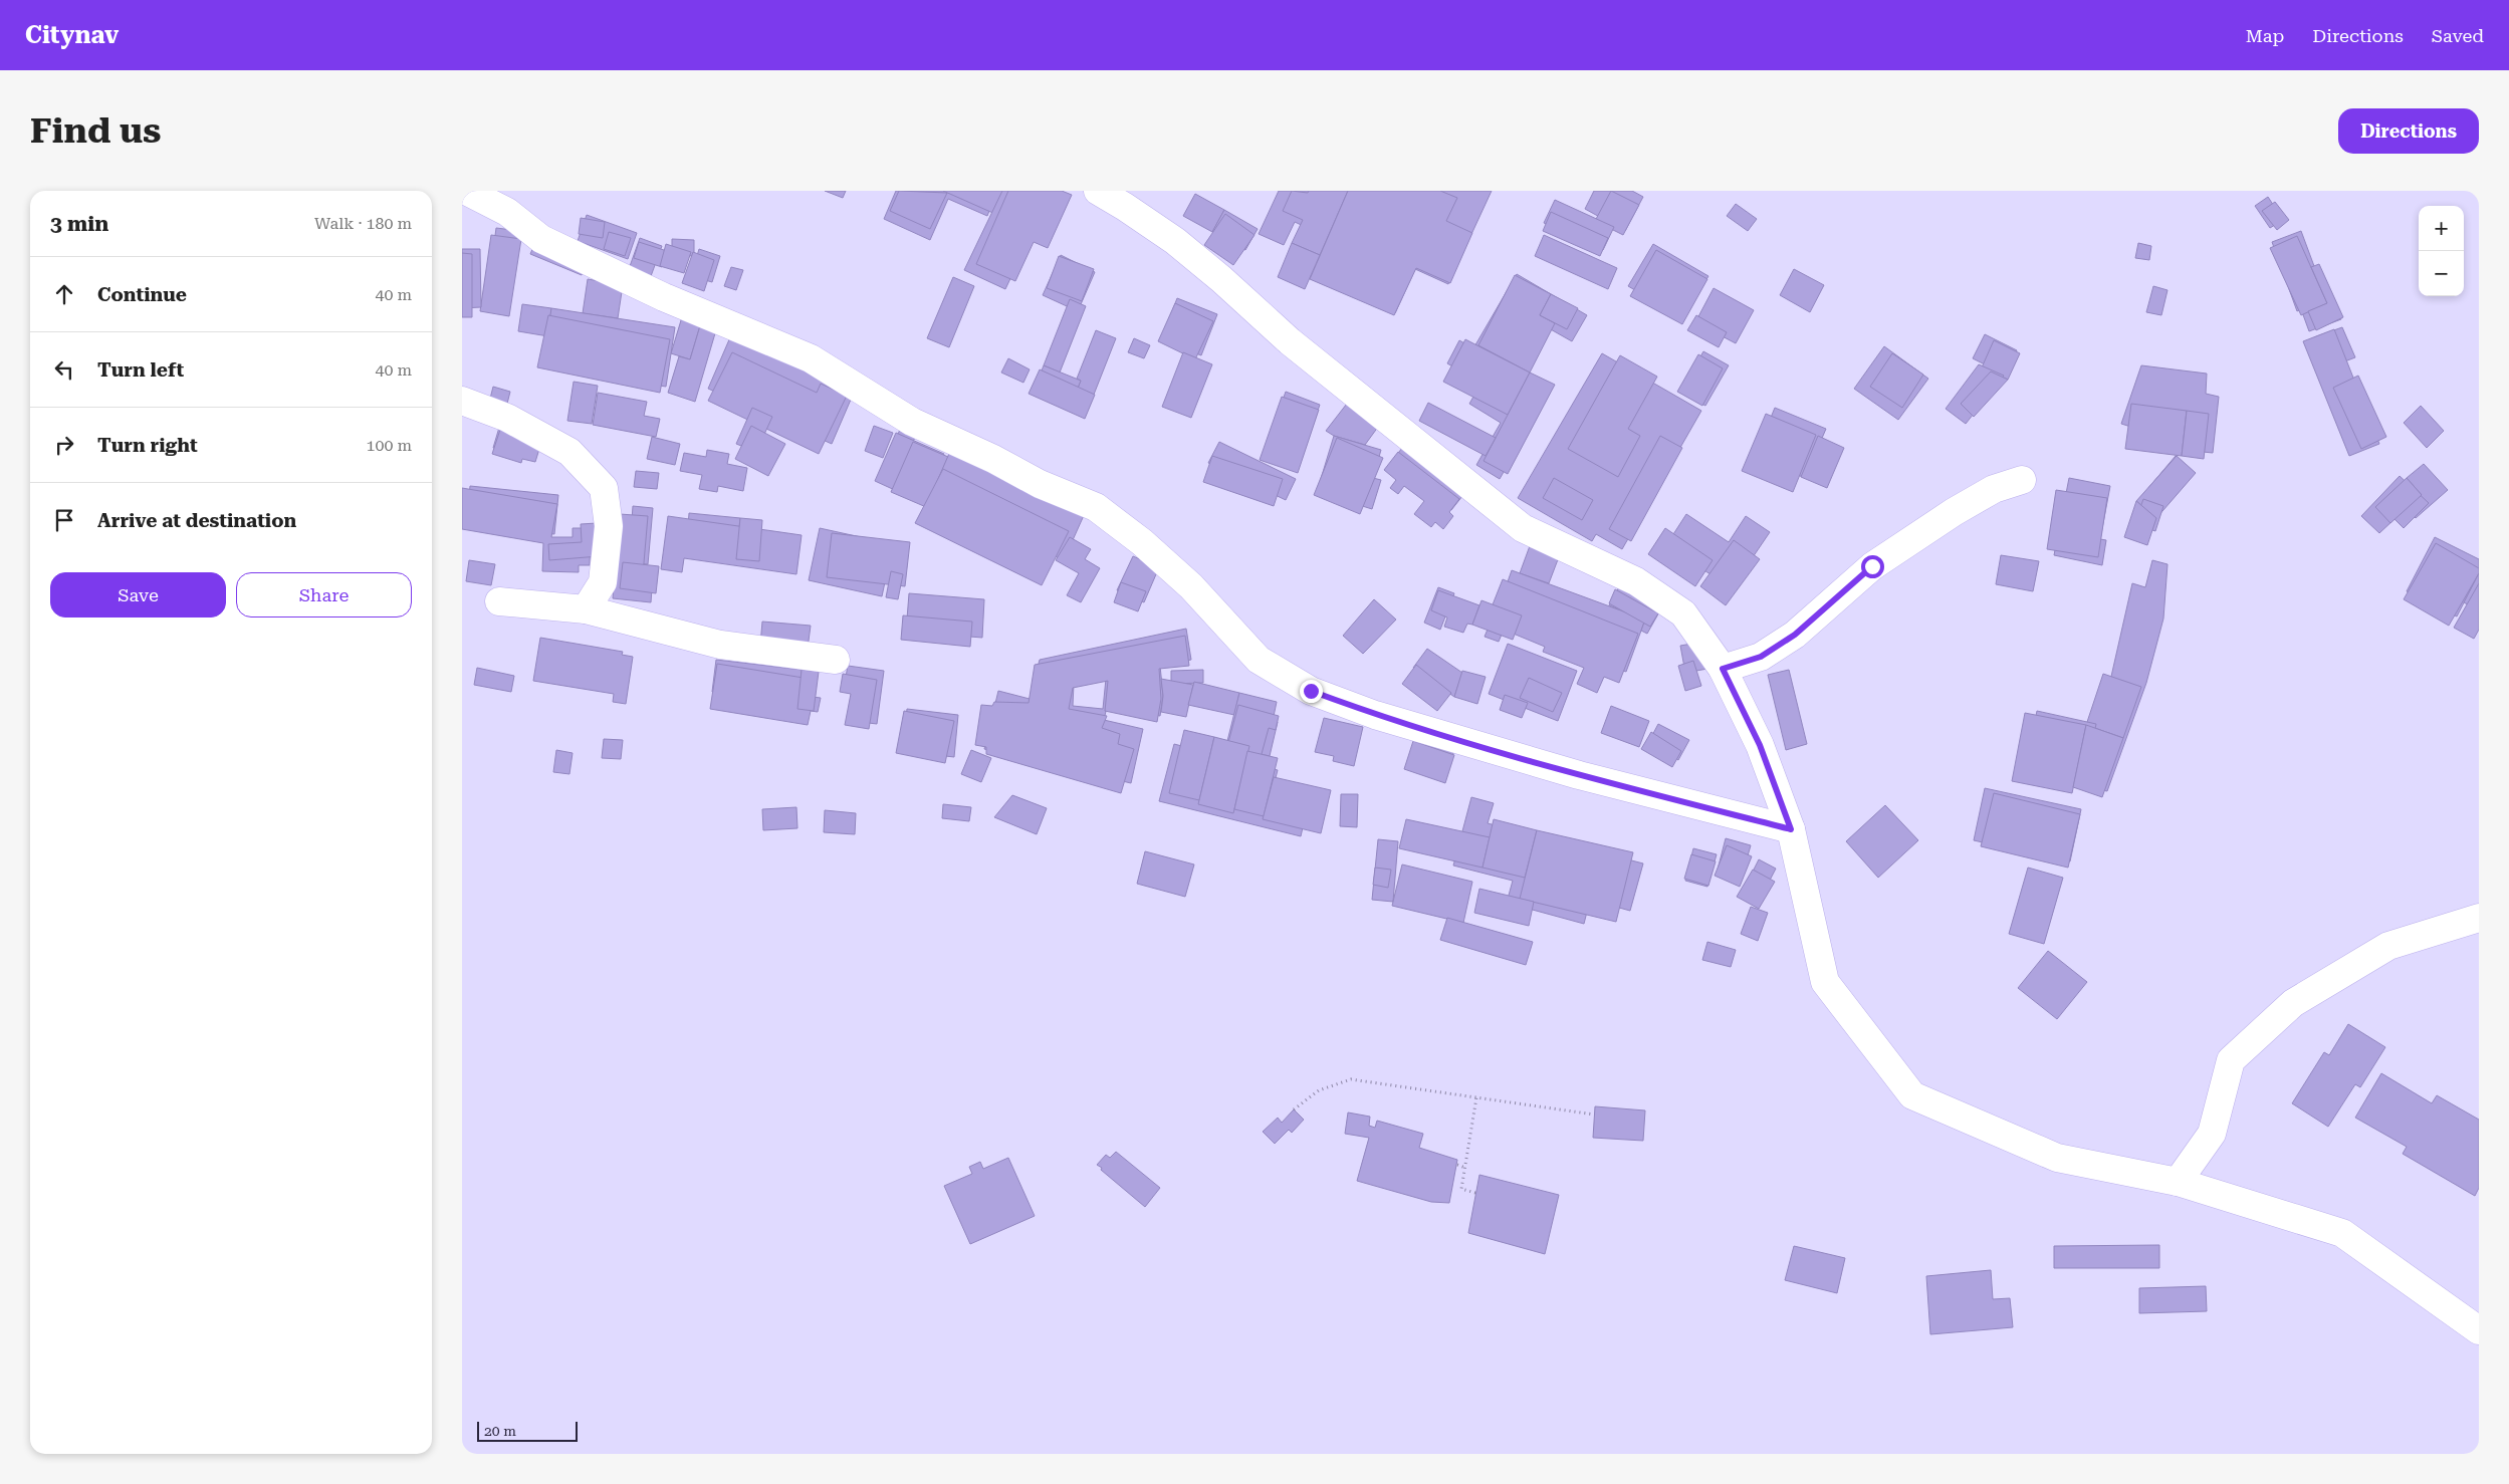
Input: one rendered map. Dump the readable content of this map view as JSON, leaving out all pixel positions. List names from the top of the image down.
{
  "scale_bar": "20 m",
  "page": {
    "header": "Citynav",
    "nav": ["Map", "Directions", "Saved"],
    "buttons": [
      "Directions",
      ["Save", "Share"]
    ],
    "title": "Find us",
    "heading": ["3 min", "Walk · 180 m"],
    "map_buttons": ["+", "−"],
    "list": [
      ["Continue", "40 m"],
      ["Turn left", "40 m"],
      ["Turn right", "100 m"],
      "Arrive at destination"
    ],
    "scale": "20 m"
  }
}
